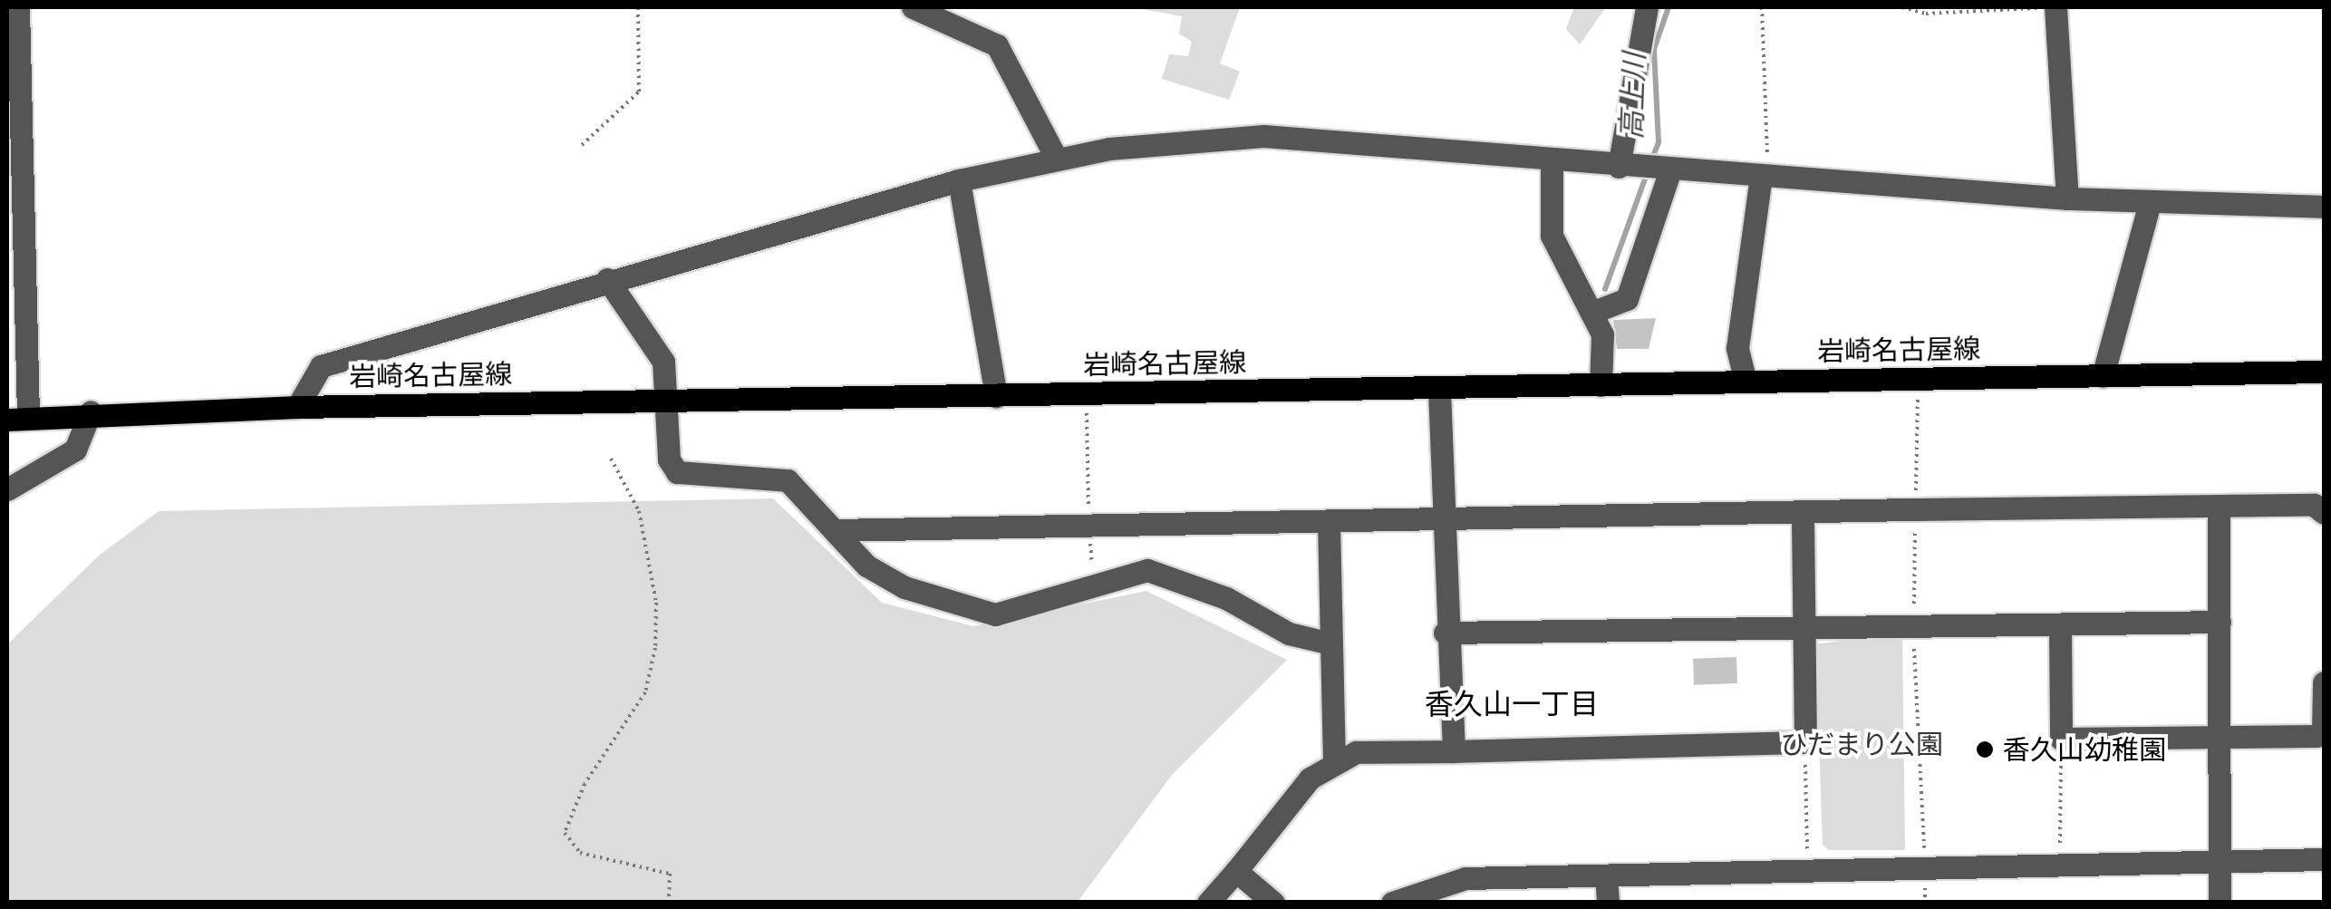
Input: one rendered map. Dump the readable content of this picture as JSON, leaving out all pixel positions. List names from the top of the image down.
{
  "streets": {
    "main road": ["岩崎名古屋線"]
  },
  "districts": ["香久山一丁目"],
  "water": ["高上川"],
  "parks": ["ひだまり公園"],
  "places": ["香久山幼稚園"]
}
